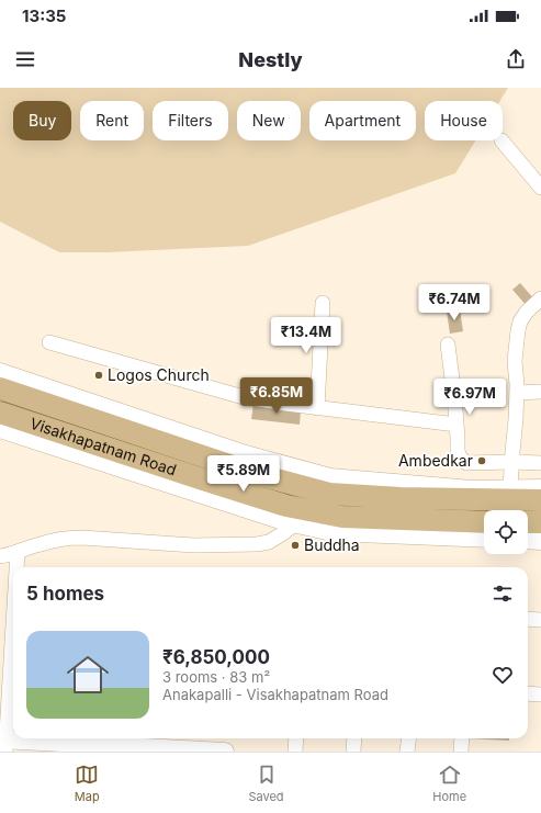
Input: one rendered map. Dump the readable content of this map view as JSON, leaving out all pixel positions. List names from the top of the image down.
{
  "streets": {
    "main road": ["Visakhapatnam Road"]
  },
  "places": ["Logos Church", "Ambedkar", "Buddha"],
  "page": {
    "status": "13:35",
    "header": "Nestly",
    "chip": [
      "Buy",
      "Rent",
      "Filters",
      "New",
      "Apartment",
      "House"
    ],
    "price": [
      "₹6.74M",
      "₹13.4M",
      "₹6.85M",
      "₹6.97M",
      "₹5.89M"
    ],
    "heading": "5 homes",
    "list": [
      {
        "name": "₹6,850,000",
        "note": "3 rooms · 83 m² · Anakapalli - Visakhapatnam Road"
      }
    ],
    "tabs": ["Map", "Saved", "Home"]
  }
}
